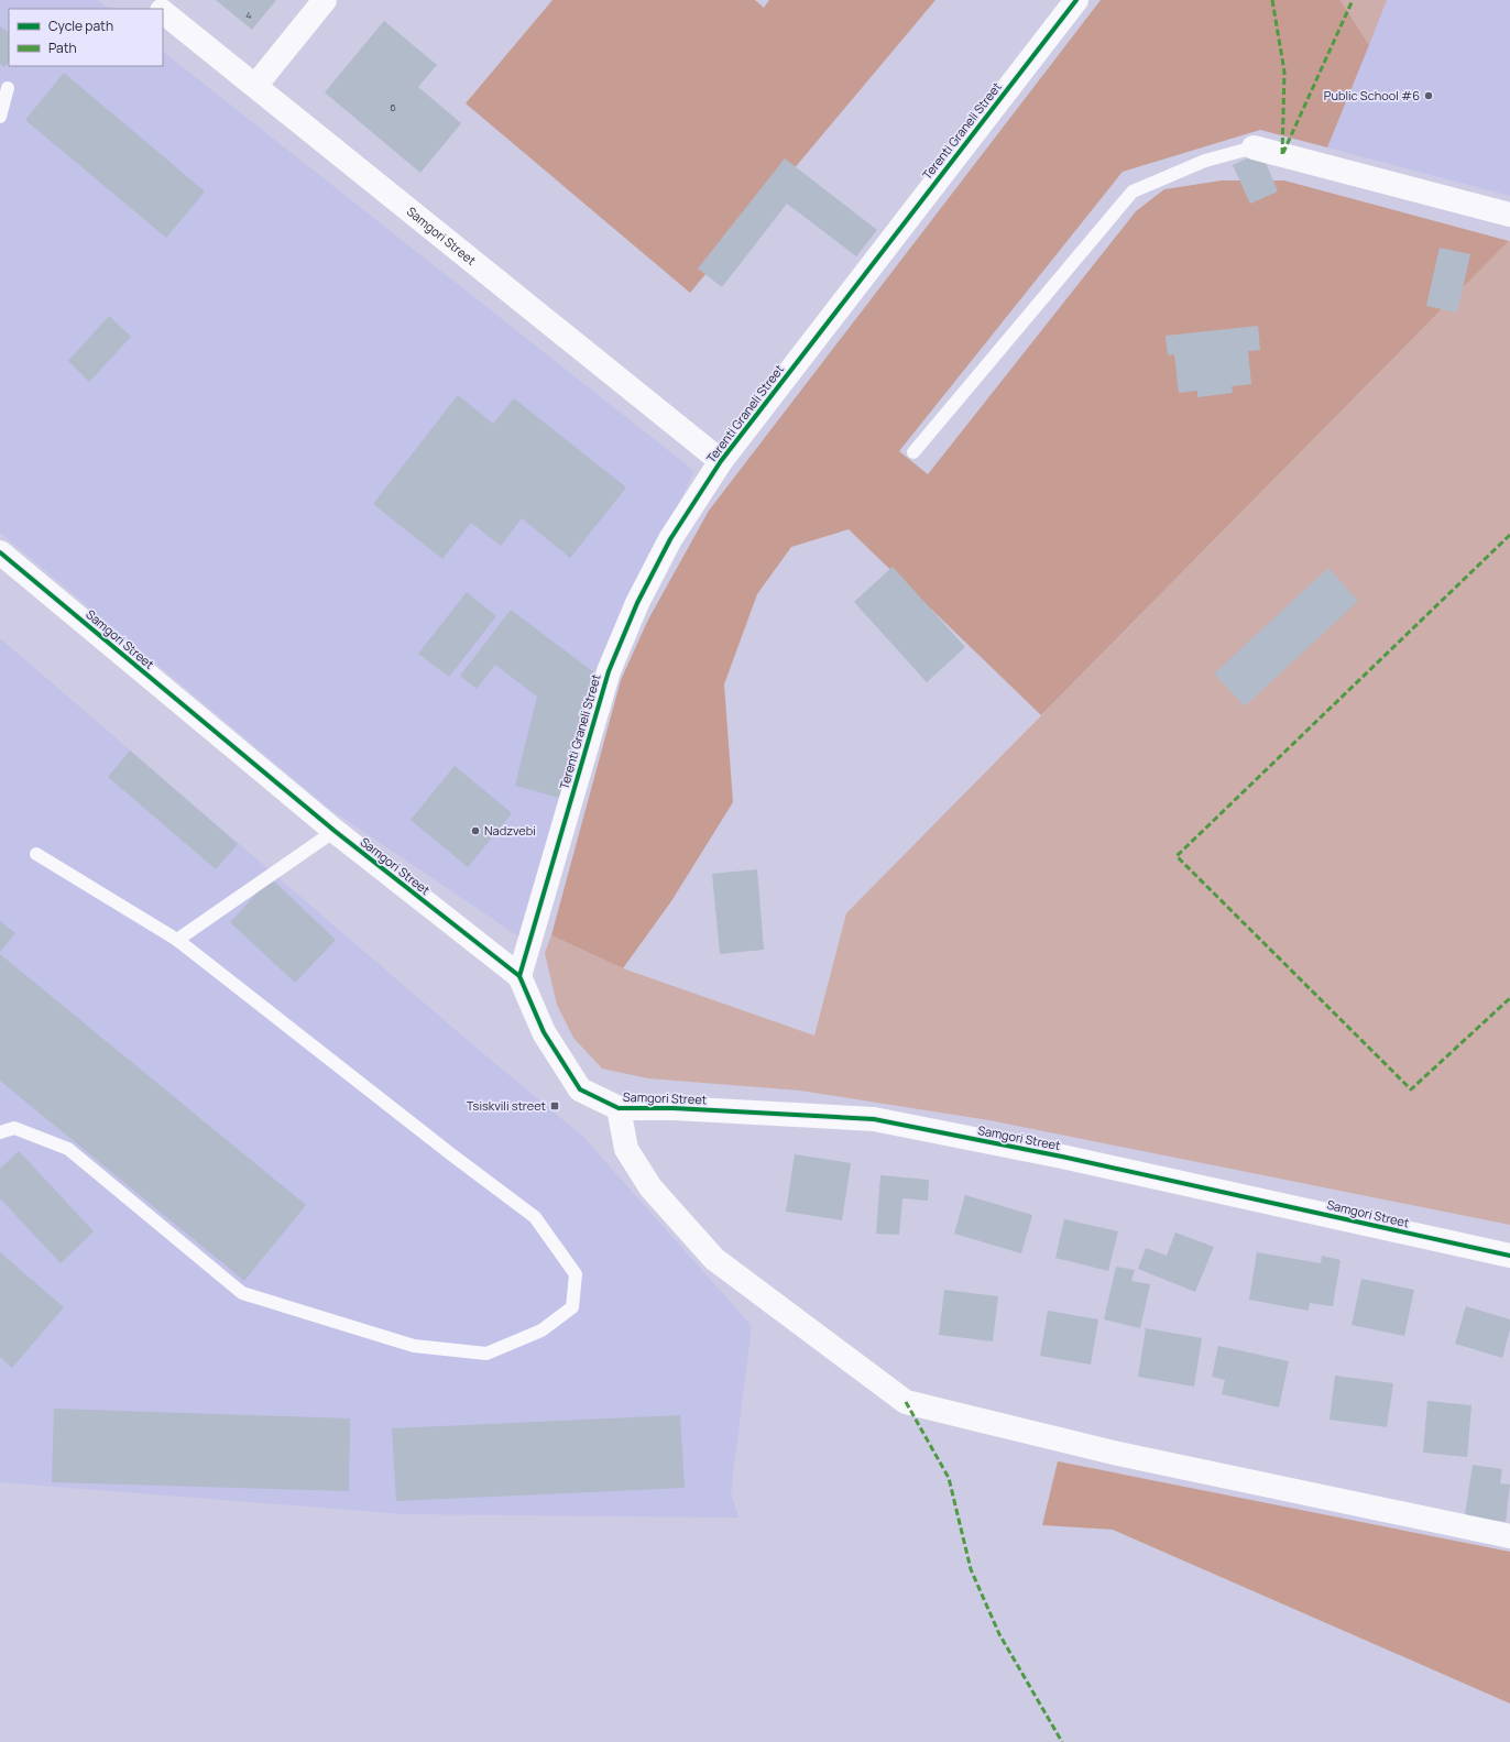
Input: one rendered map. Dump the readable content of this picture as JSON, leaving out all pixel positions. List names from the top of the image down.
{
  "streets": {
    "street": ["Terenti Graneli Street", "Samgori Street"]
  },
  "crossings": [
    ["Terenti Graneli Street", "Samgori Street"]
  ],
  "places": {
    "other": ["Public School #6", "Nadzvebi"],
    "transit": ["Tsiskvili street"]
  },
  "house_numbers": ["4", "6"],
  "legend": ["Cycle path", "Path"]
}
